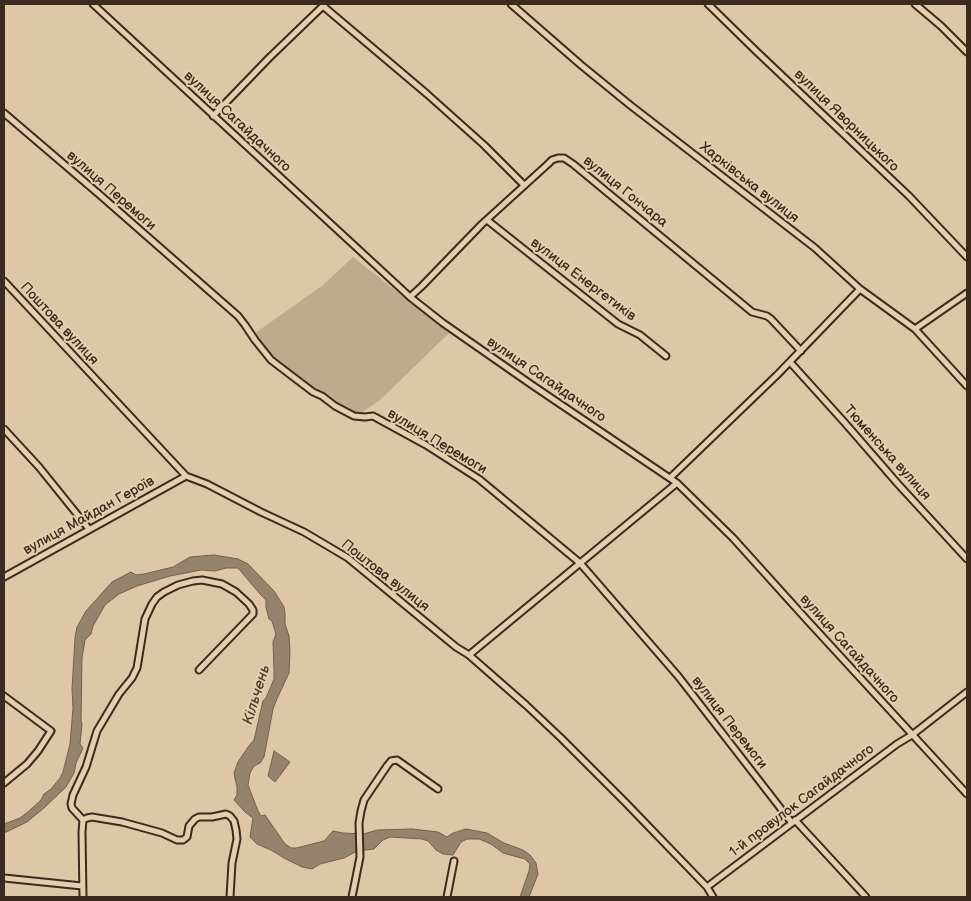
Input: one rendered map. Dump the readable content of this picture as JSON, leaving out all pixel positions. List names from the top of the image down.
{
  "streets": {
    "street": [
      "вулиця Яворницького",
      "вулиця Сагайдачного",
      "Харківська вулиця",
      "вулиця Перемоги",
      "вулиця Гончара",
      "вулиця Енергетиків",
      "Поштова вулиця",
      "Тюменська вулиця",
      "вулиця Майдан Героїв",
      "1-й провулок Сагайдачного"
    ]
  },
  "crossings": [
    ["вулиця Сагайдачного", "вулиця Гончара"],
    ["вулиця Сагайдачного", "1-й провулок Сагайдачного"],
    ["вулиця Перемоги", "1-й провулок Сагайдачного"],
    ["вулиця Гончара", "вулиця Енергетиків"],
    ["Поштова вулиця", "вулиця Майдан Героїв"],
    ["Поштова вулиця", "1-й провулок Сагайдачного"]
  ],
  "water": ["Кільчень"]
}
